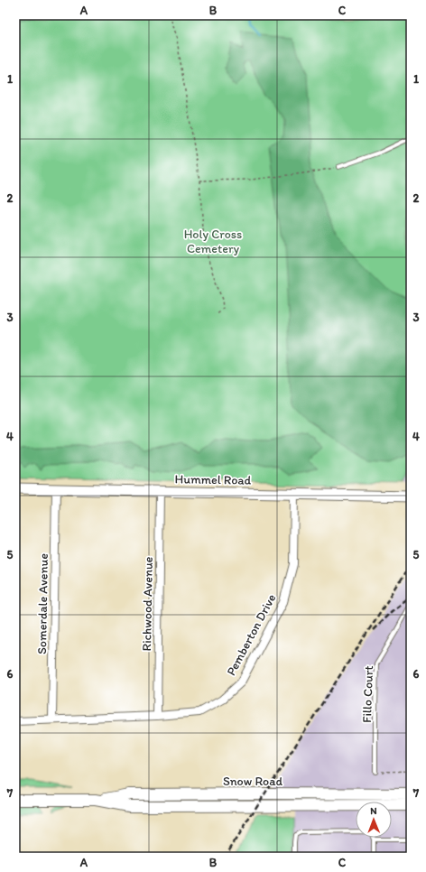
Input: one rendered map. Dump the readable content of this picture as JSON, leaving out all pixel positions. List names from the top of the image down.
{
  "streets": {
    "main road": ["Snow Road"],
    "street": [
      "Hummel Road",
      "Somerdale Avenue",
      "Richwood Avenue",
      "Pemberton Drive"
    ],
    "lane": ["Fillo Court"]
  },
  "crossings": [
    ["Hummel Road", "Somerdale Avenue"],
    ["Hummel Road", "Richwood Avenue"],
    ["Hummel Road", "Pemberton Drive"],
    ["Somerdale Avenue", "Pemberton Drive"],
    ["Richwood Avenue", "Pemberton Drive"]
  ],
  "parks": ["Holy Cross Cemetery"],
  "north": "top",
  "grid": {
    "columns": ["A", "B", "C"],
    "rows": [
      "1",
      "2",
      "3",
      "4",
      "5",
      "6",
      "7"
    ]
  }
}
